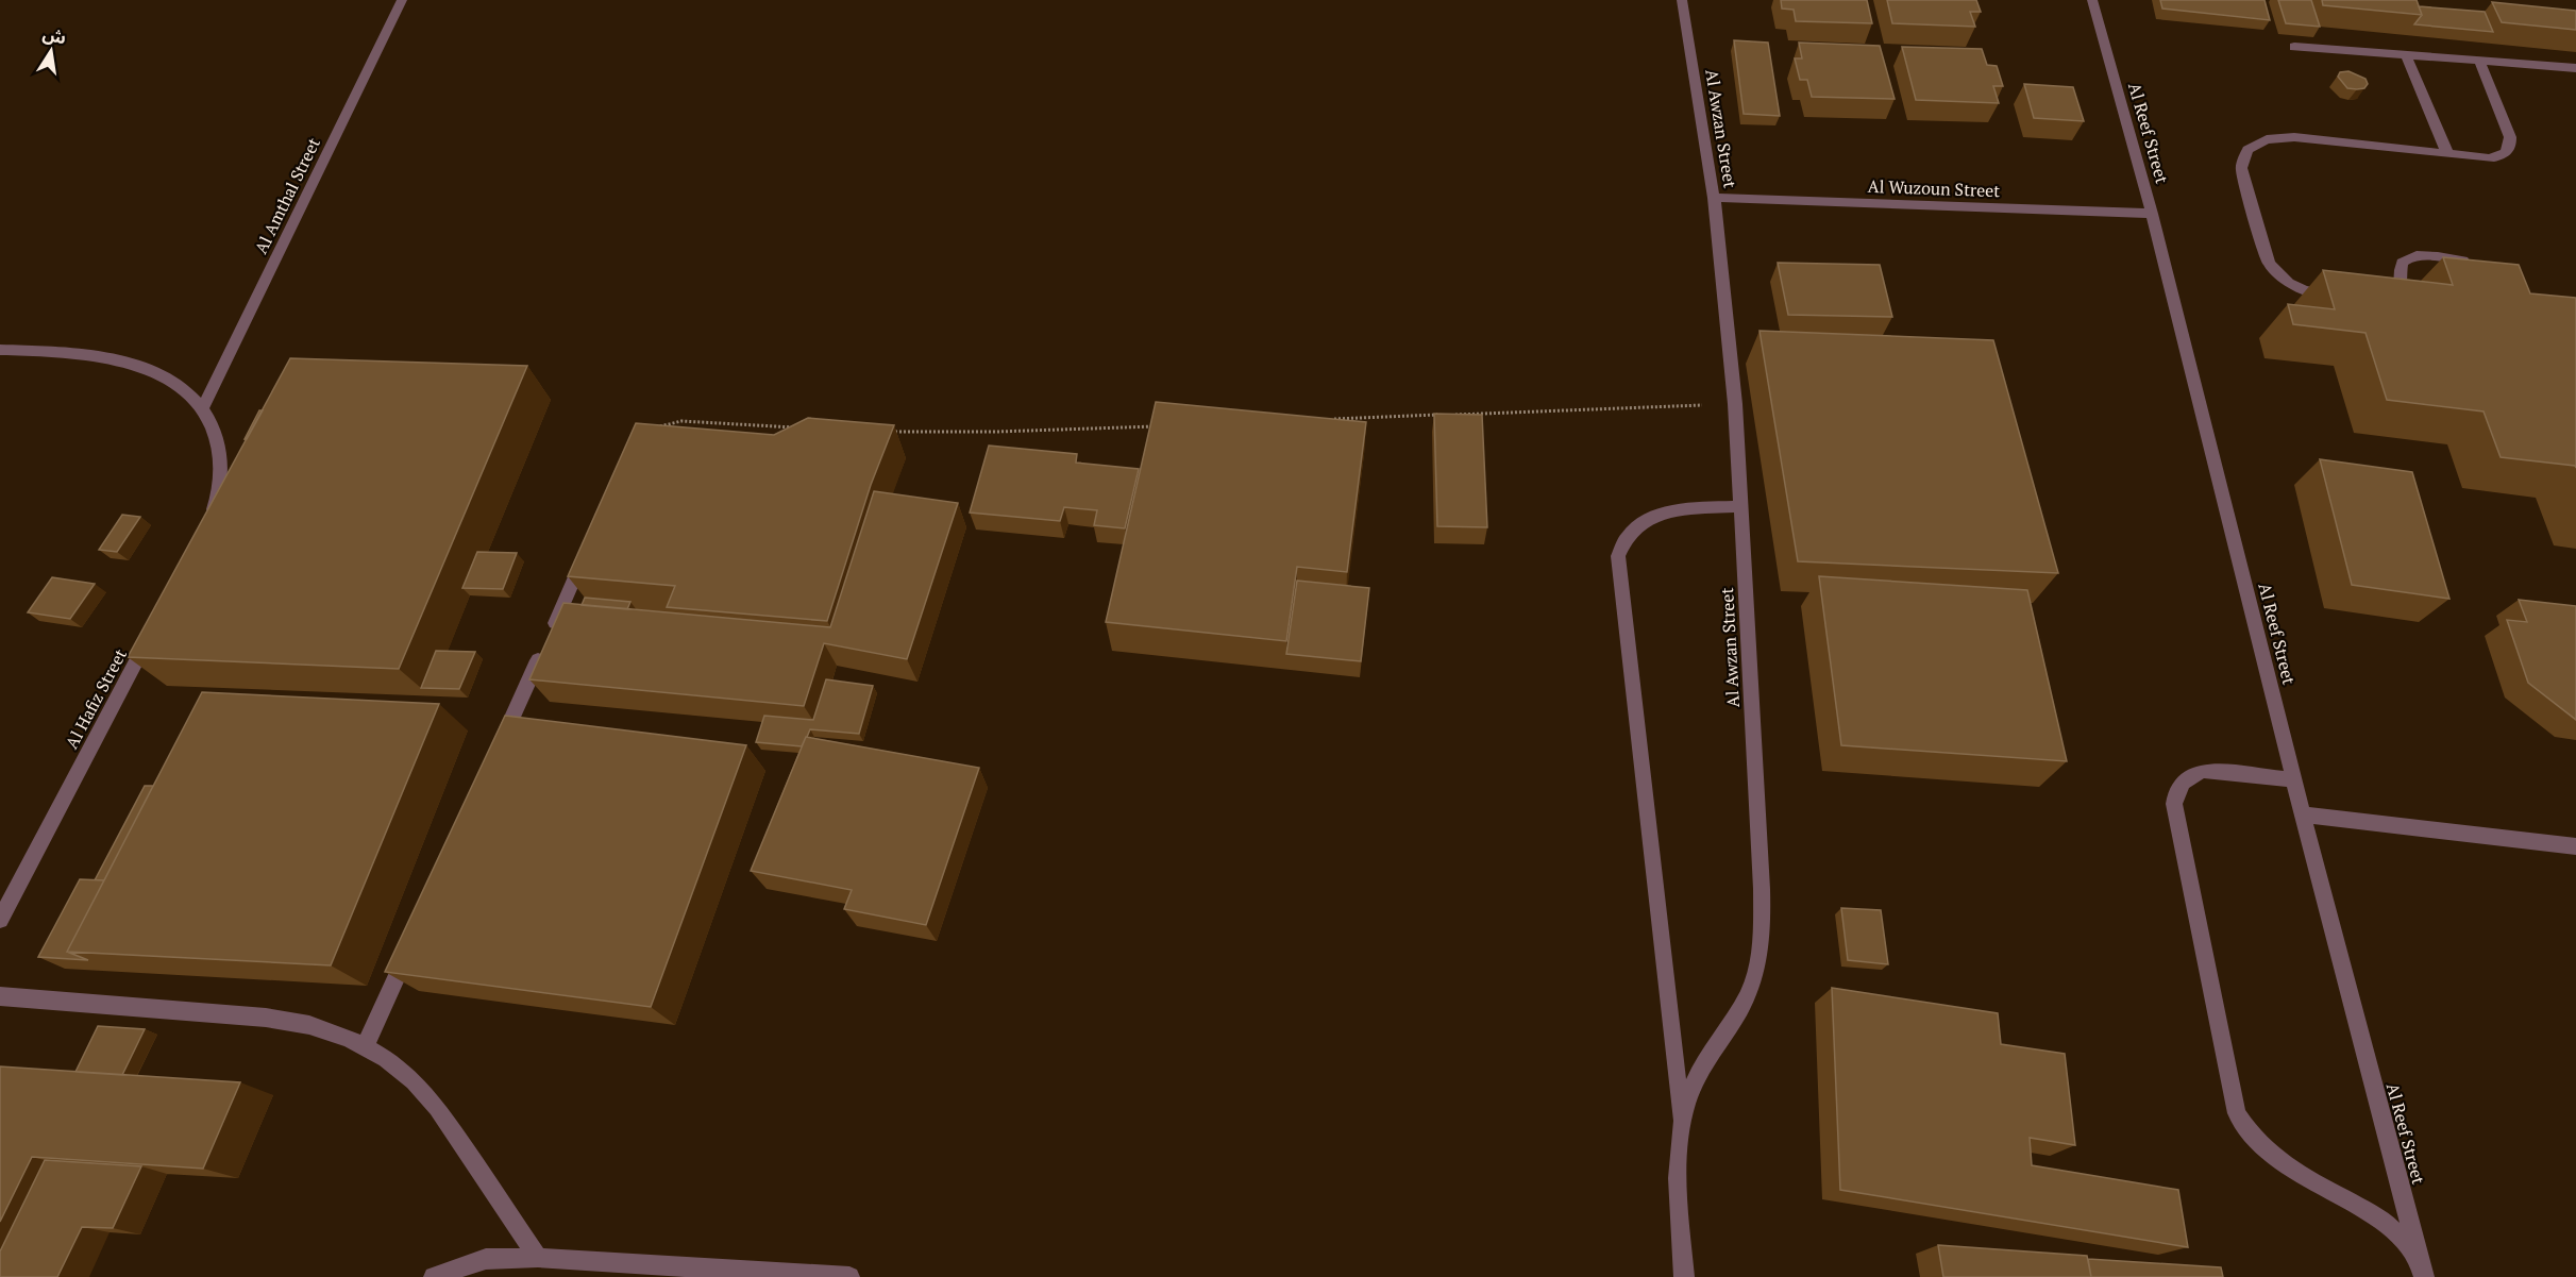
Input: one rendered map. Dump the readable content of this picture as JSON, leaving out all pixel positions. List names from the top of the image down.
{
  "streets": {
    "street": [
      "Al Awzan Street",
      "Al Reef Street",
      "Al Wuzoun Street",
      "Al Amthal Street",
      "Al Hafiz Street"
    ]
  },
  "crossings": [
    ["Al Awzan Street", "Al Wuzoun Street"],
    ["Al Reef Street", "Al Wuzoun Street"]
  ],
  "north": "top"
}
